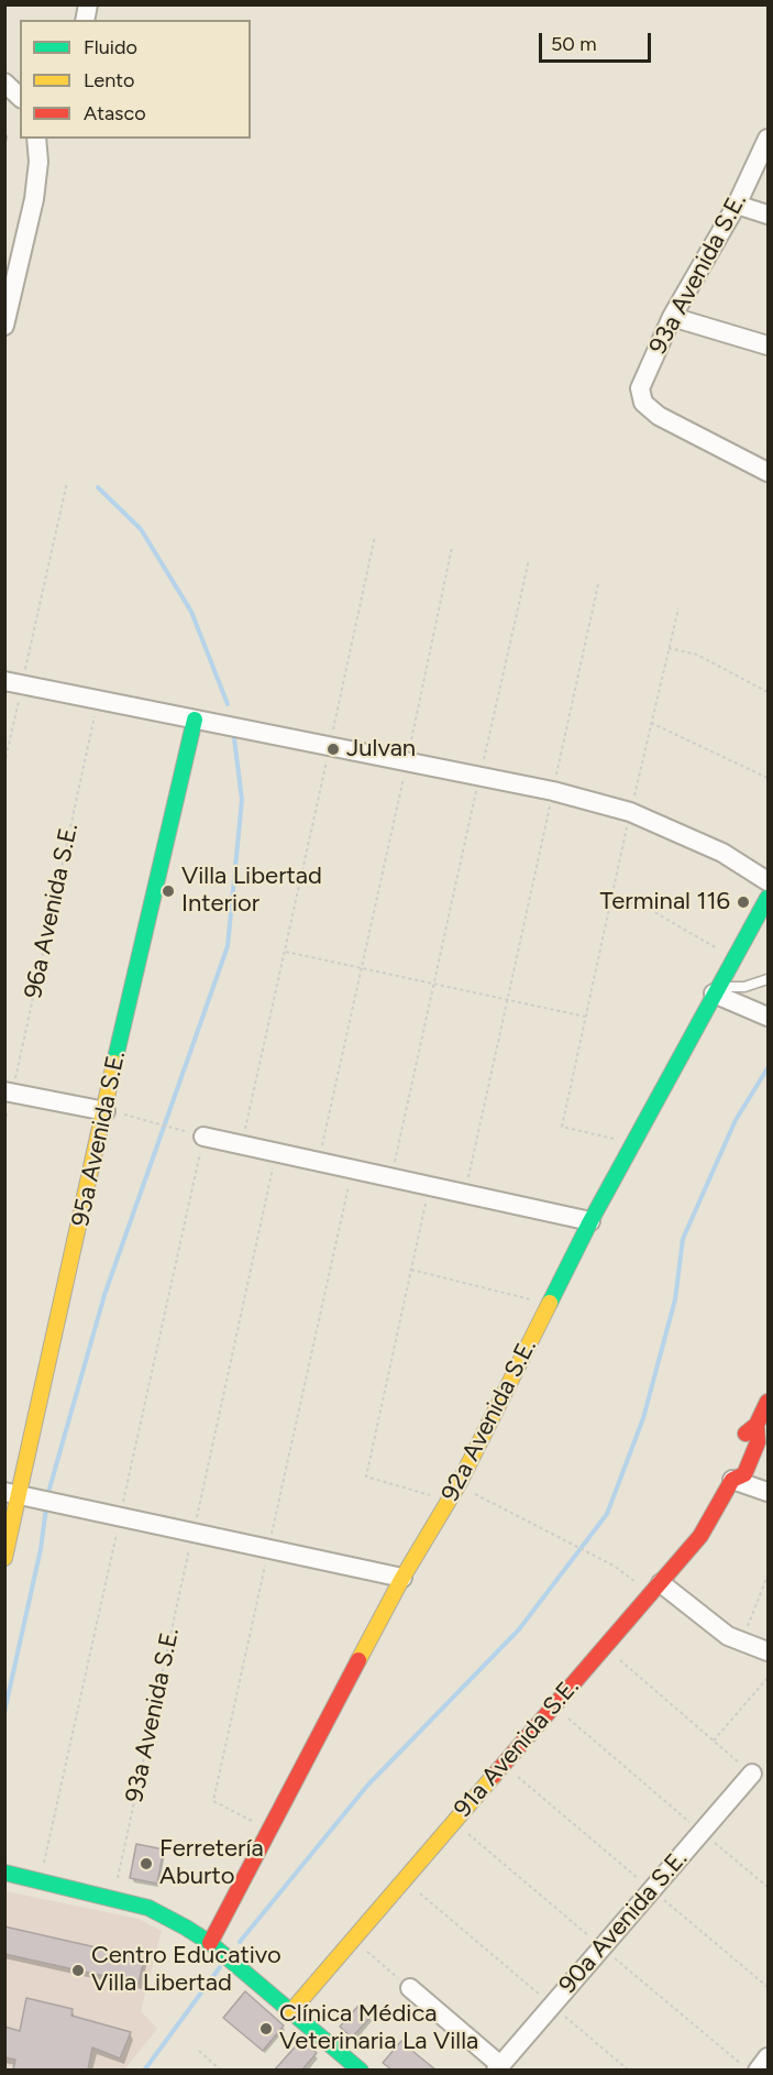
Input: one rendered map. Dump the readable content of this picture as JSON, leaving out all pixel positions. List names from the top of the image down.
{
  "streets": {
    "street": [
      "93a Avenida S.E.",
      "95a Avenida S.E.",
      "92a Avenida S.E.",
      "91a Avenida S.E.",
      "90a Avenida S.E."
    ],
    "path": ["96a Avenida S.E."]
  },
  "places": [
    "Julvan",
    "Villa Libertad Interior",
    "Terminal 116",
    "Ferretería Aburto",
    "Centro Educativo Villa Libertad",
    "Clínica Médica Veterinaria La Villa"
  ],
  "legend": ["Fluido", "Lento", "Atasco"],
  "scale_bar": "50 m"
}
